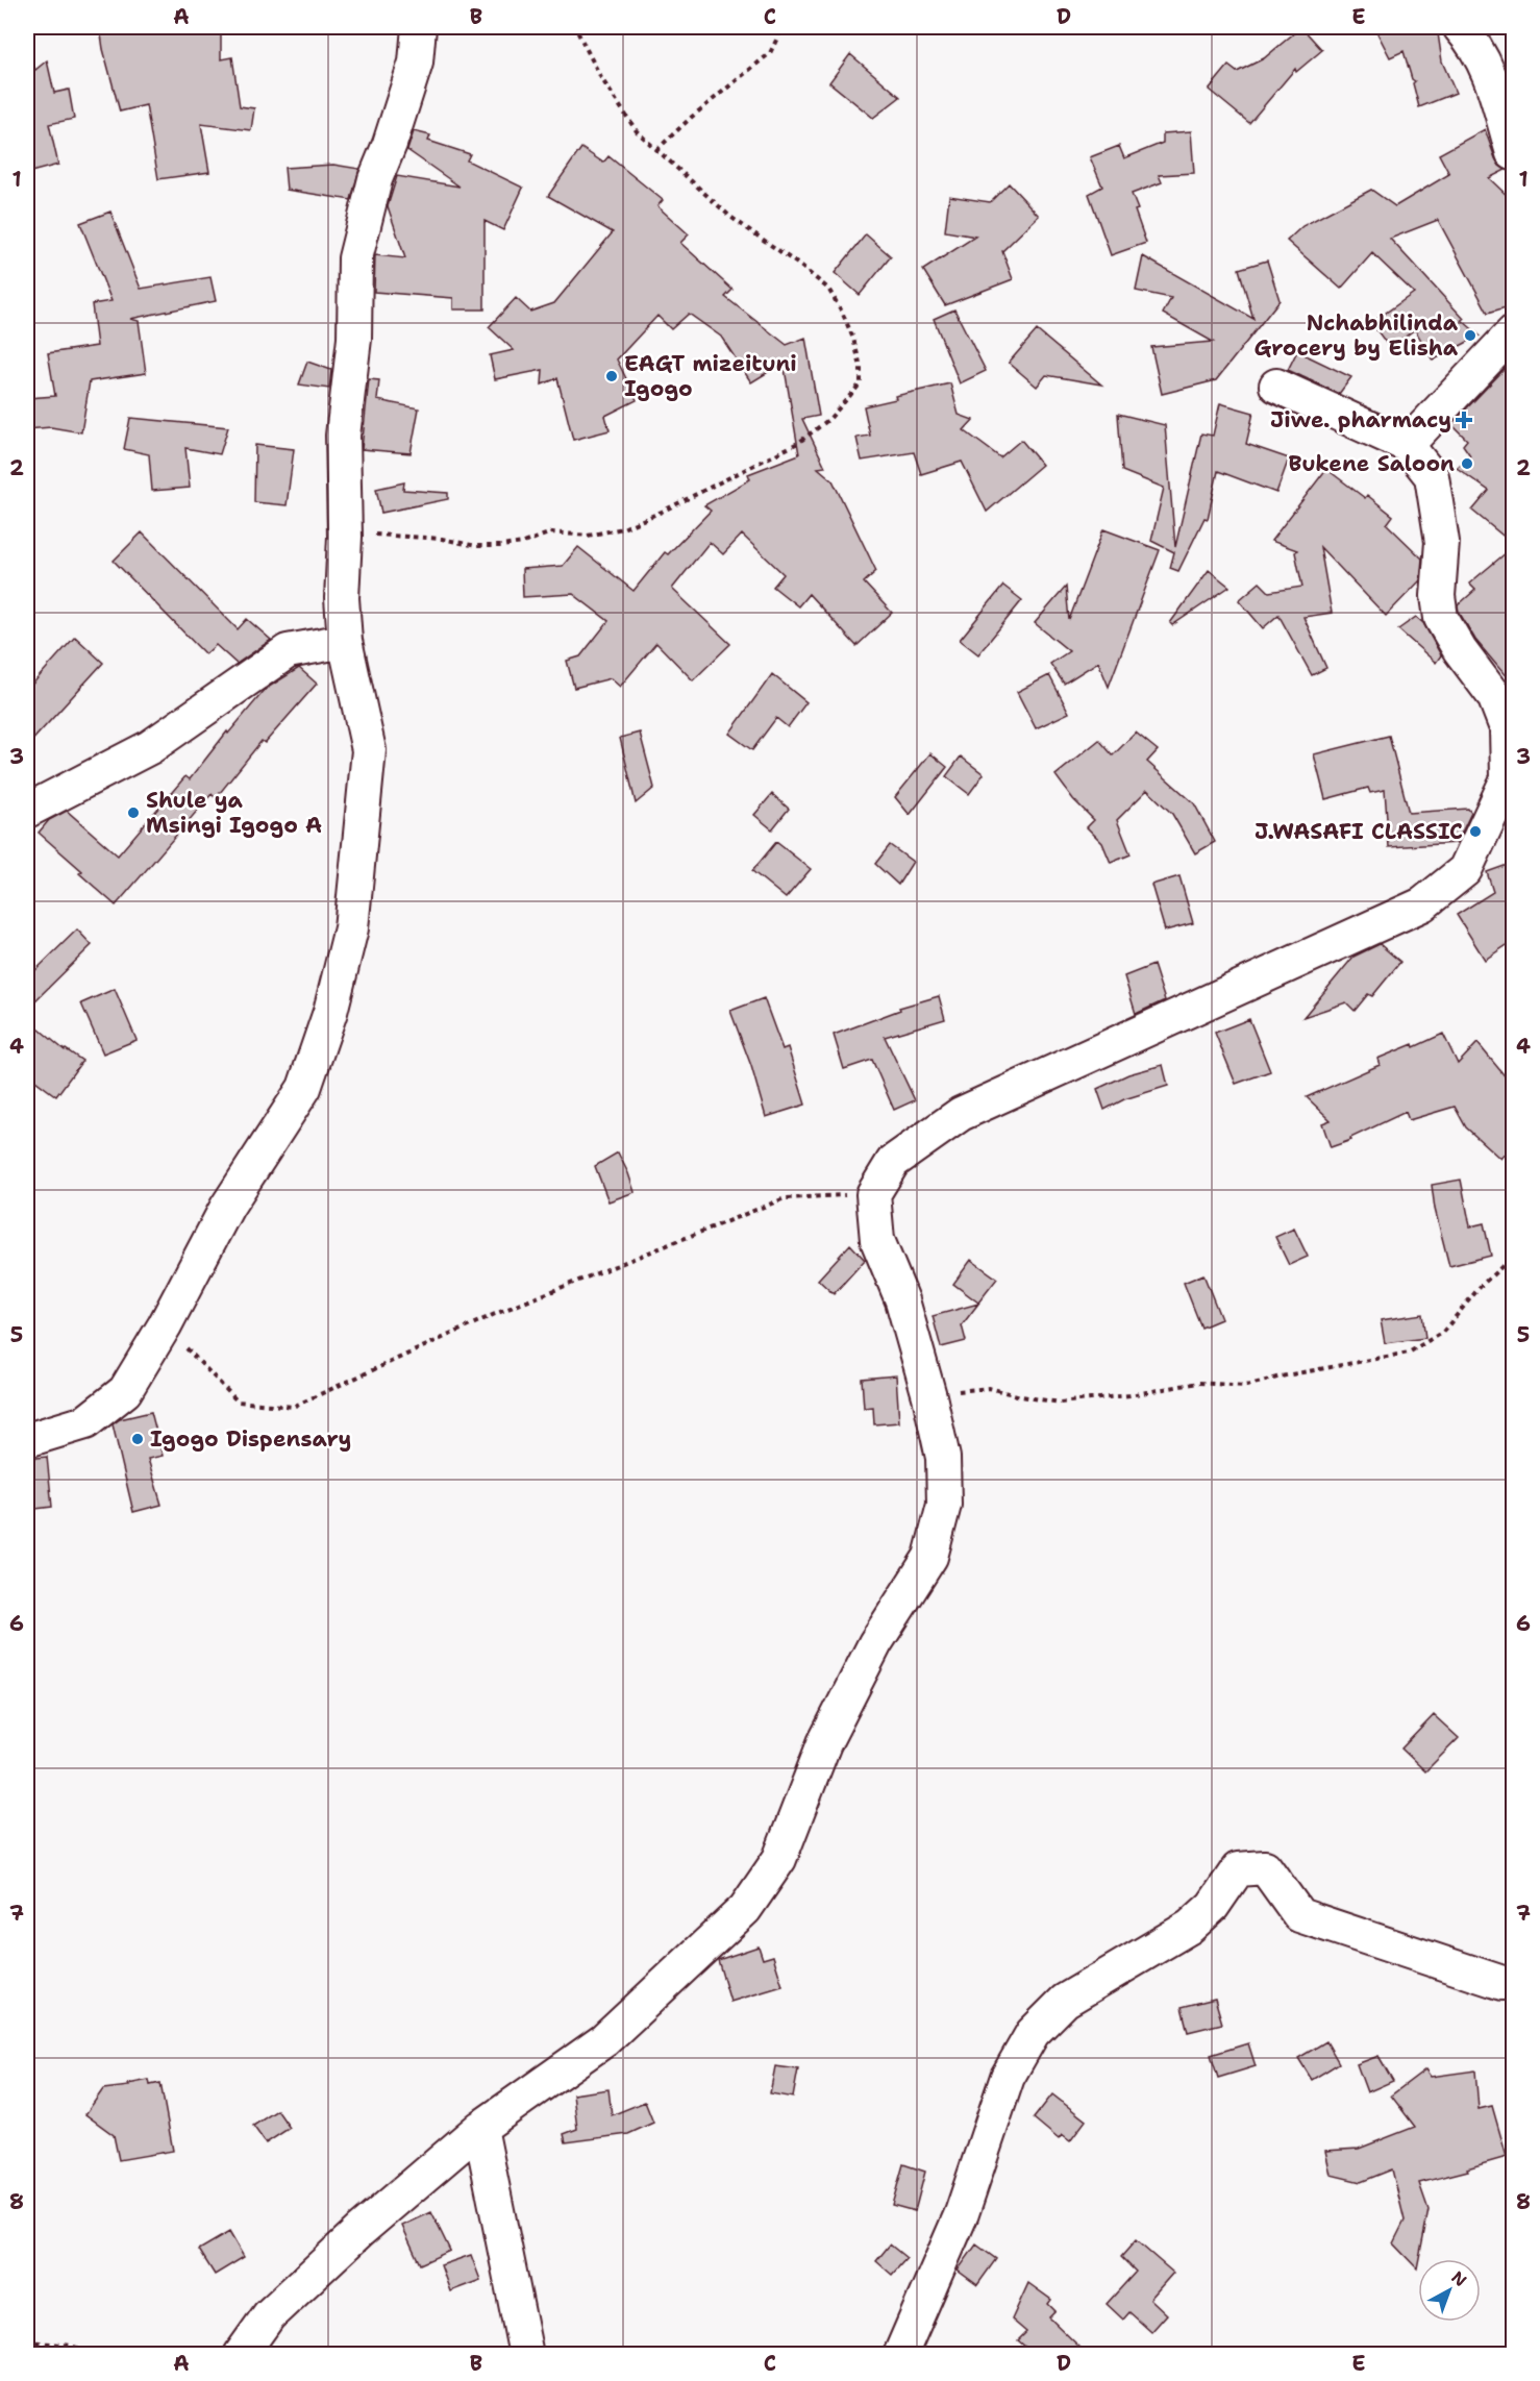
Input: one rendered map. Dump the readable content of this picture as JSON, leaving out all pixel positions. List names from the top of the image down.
{
  "places": {
    "other": [
      "Nchabhilinda Grocery by Elisha",
      "EAGT mizeituni Igogo",
      "Bukene Saloon",
      "Shule ya Msingi Igogo A",
      "J.WASAFI CLASSIC",
      "Igogo Dispensary"
    ],
    "health": ["Jiwe. pharmacy"]
  },
  "north": "top right",
  "grid": {
    "columns": [
      "A",
      "B",
      "C",
      "D",
      "E"
    ],
    "rows": [
      "1",
      "2",
      "3",
      "4",
      "5",
      "6",
      "7",
      "8"
    ]
  }
}
